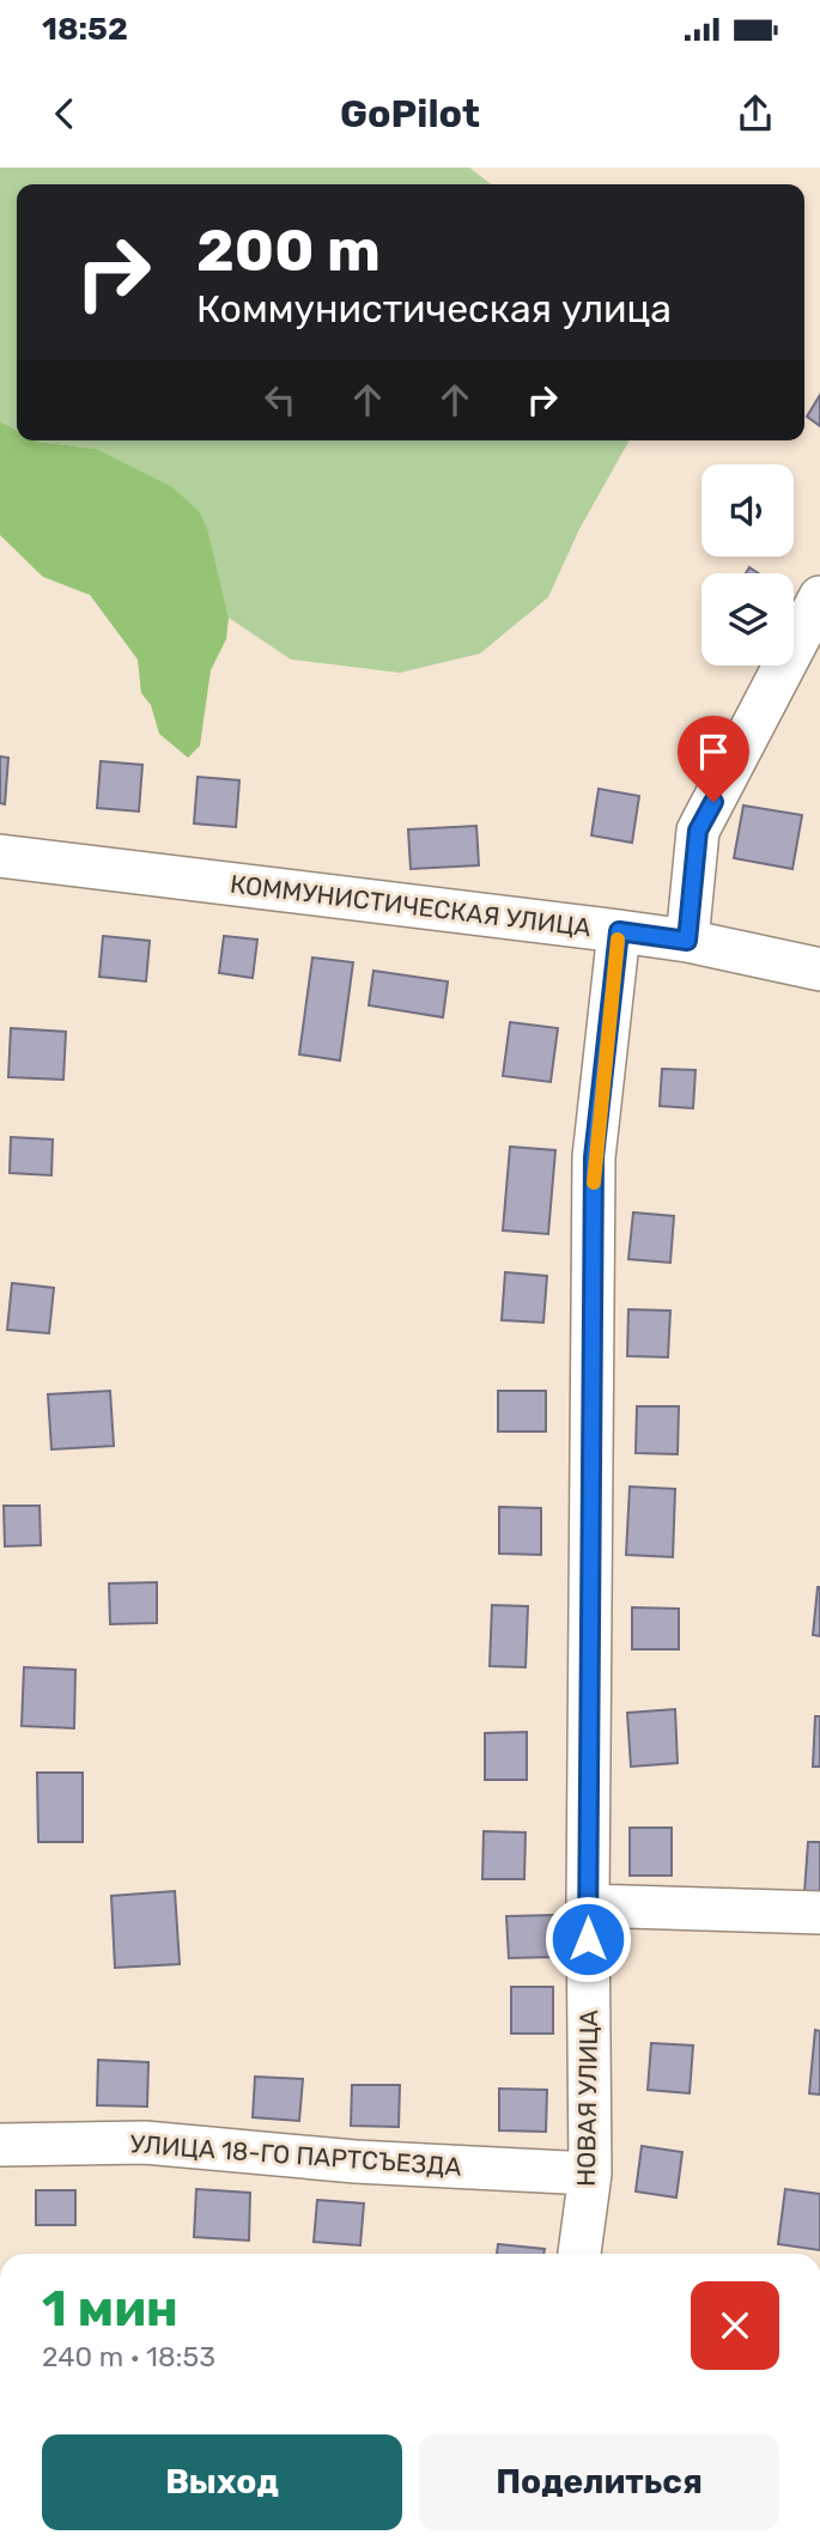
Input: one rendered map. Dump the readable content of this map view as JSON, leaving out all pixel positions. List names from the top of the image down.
{
  "streets": {
    "street": ["КОММУНИСТИЧЕСКАЯ УЛИЦА", "НОВАЯ УЛИЦА", "УЛИЦА 18-ГО ПАРТСЪЕЗДА"]
  },
  "crossings": [
    ["КОММУНИСТИЧЕСКАЯ УЛИЦА", "НОВАЯ УЛИЦА"],
    ["НОВАЯ УЛИЦА", "УЛИЦА 18-ГО ПАРТСЪЕЗДА"]
  ],
  "page": {
    "status": "18:52",
    "header": "GoPilot",
    "turn": ["200 m", "Коммунистическая улица"],
    "heading": ["1 мин", "240 m · 18:53"],
    "buttons": ["Выход", "Поделиться"]
  }
}
